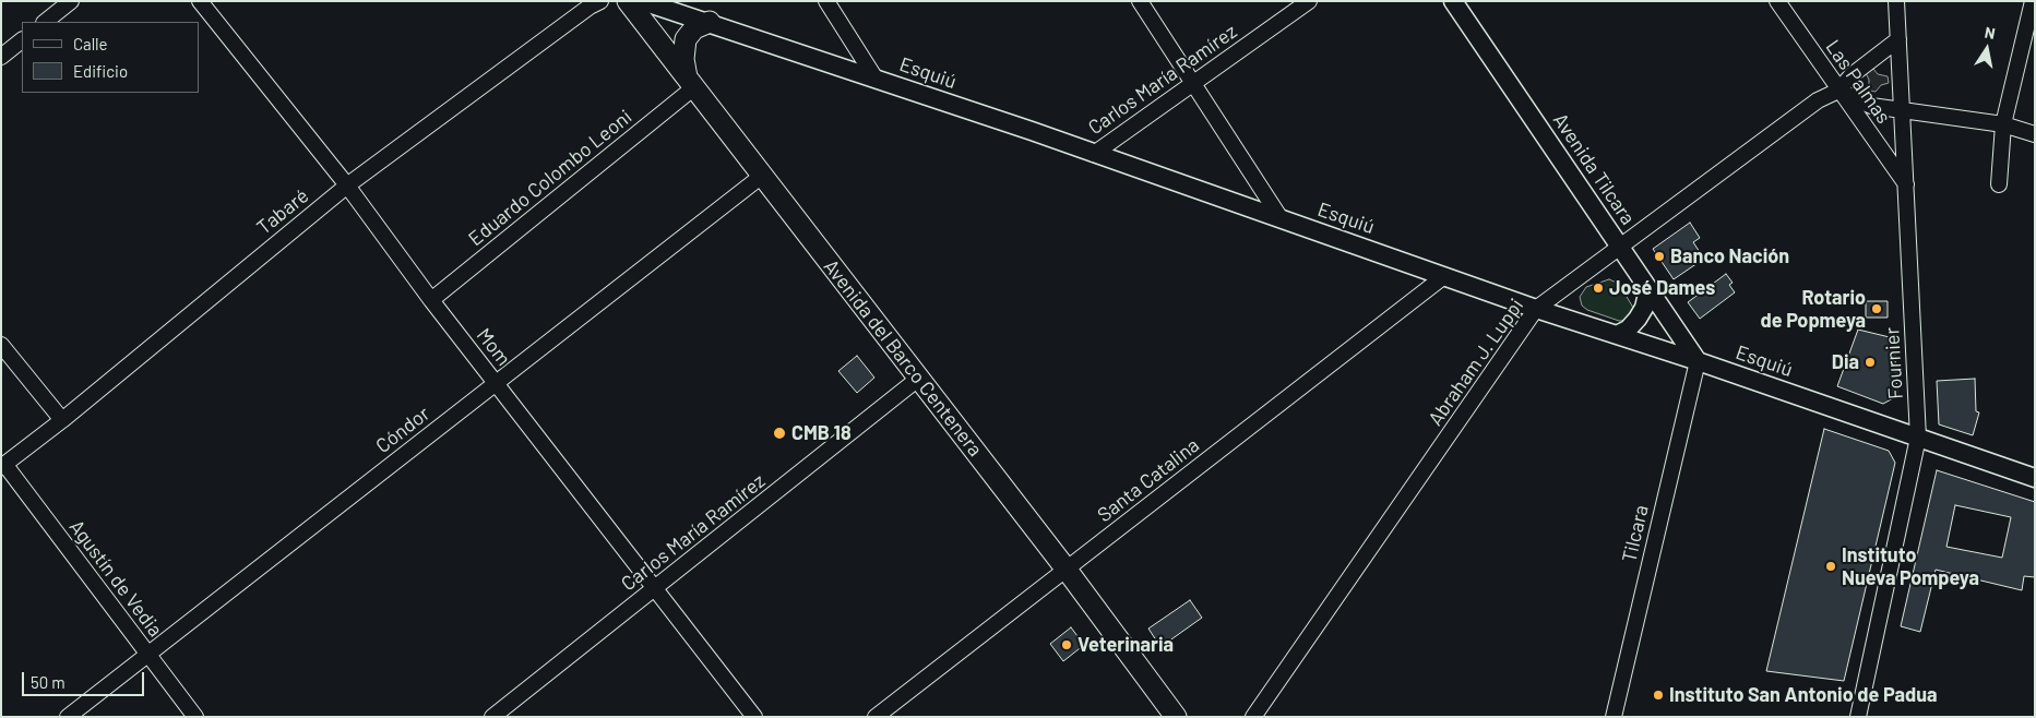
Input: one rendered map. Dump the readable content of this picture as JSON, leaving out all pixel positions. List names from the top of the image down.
{
  "streets": {
    "main road": ["Avenida del Barco Centenera"],
    "street": [
      "Esquiú",
      "Carlos María Ramírez",
      "Las Palmas",
      "Avenida Tilcara",
      "Eduardo Colombo Leoni",
      "Tabaré",
      "Mom",
      "Abraham J. Luppi",
      "Fournier",
      "Cóndor",
      "Santa Catalina",
      "Tilcara",
      "Agustín de Vedia"
    ]
  },
  "crossings": [
    ["Esquiú", "Carlos María Ramírez"],
    ["Esquiú", "Avenida Tilcara"],
    ["Esquiú", "Abraham J. Luppi"],
    ["Esquiú", "Fournier"],
    ["Esquiú", "Santa Catalina"],
    ["Esquiú", "Tilcara"],
    ["Carlos María Ramírez", "Mom"],
    ["Carlos María Ramírez", "Avenida del Barco Centenera"],
    ["Las Palmas", "Abraham J. Luppi"],
    ["Las Palmas", "Fournier"],
    ["Avenida Tilcara", "Abraham J. Luppi"],
    ["Avenida Tilcara", "Tilcara"],
    ["Eduardo Colombo Leoni", "Mom"],
    ["Eduardo Colombo Leoni", "Avenida del Barco Centenera"],
    ["Tabaré", "Mom"],
    ["Tabaré", "Agustín de Vedia"],
    ["Mom", "Cóndor"],
    ["Avenida del Barco Centenera", "Cóndor"],
    ["Avenida del Barco Centenera", "Santa Catalina"],
    ["Abraham J. Luppi", "Fournier"],
    ["Cóndor", "Agustín de Vedia"]
  ],
  "places": [
    "Banco Nación",
    "José Dames",
    "Rotario de Popmeya",
    "Dia",
    "CMB 18",
    "Instituto Nueva Pompeya",
    "Veterinaria",
    "Instituto San Antonio de Padua"
  ],
  "legend": ["Calle", "Edificio"],
  "scale_bar": "50 m",
  "north": "top"
}
